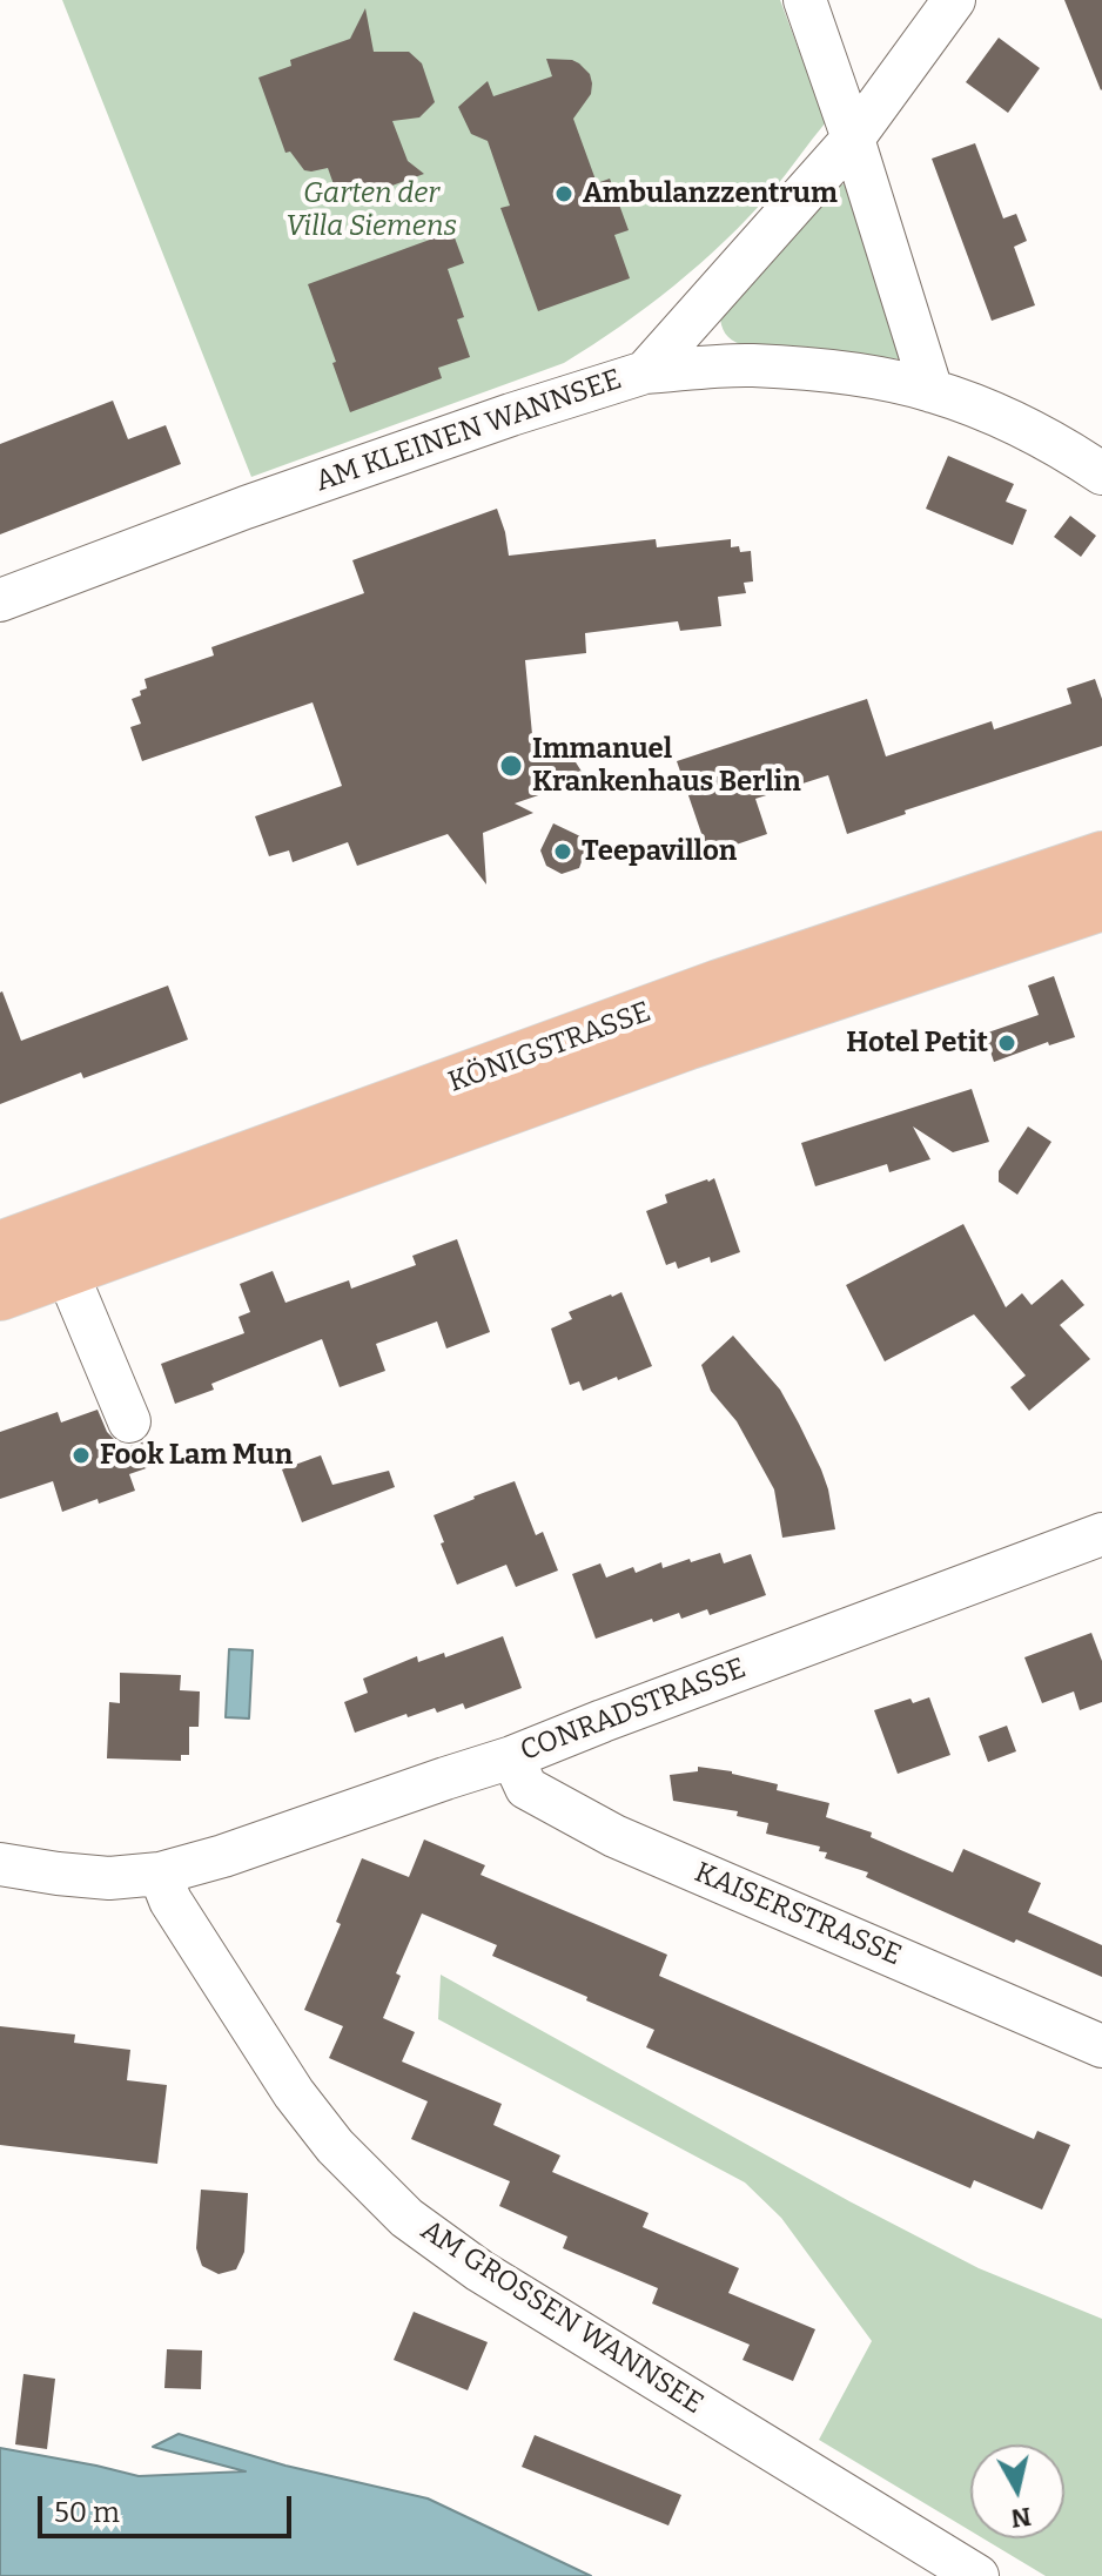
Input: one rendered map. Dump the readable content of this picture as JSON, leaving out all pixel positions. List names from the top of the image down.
{
  "streets": {
    "main road": ["KÖNIGSTRASSE"],
    "street": [
      "AM KLEINEN WANNSEE",
      "CONRADSTRASSE",
      "KAISERSTRASSE",
      "AM GROSSEN WANNSEE"
    ]
  },
  "crossings": [
    ["CONRADSTRASSE", "KAISERSTRASSE"],
    ["CONRADSTRASSE", "AM GROSSEN WANNSEE"]
  ],
  "parks": ["Garten der Villa Siemens"],
  "places": [
    "Ambulanzzentrum",
    "Immanuel Krankenhaus Berlin",
    "Teepavillon",
    "Hotel Petit",
    "Fook Lam Mun"
  ],
  "scale_bar": "50 m",
  "north": "bottom"
}
